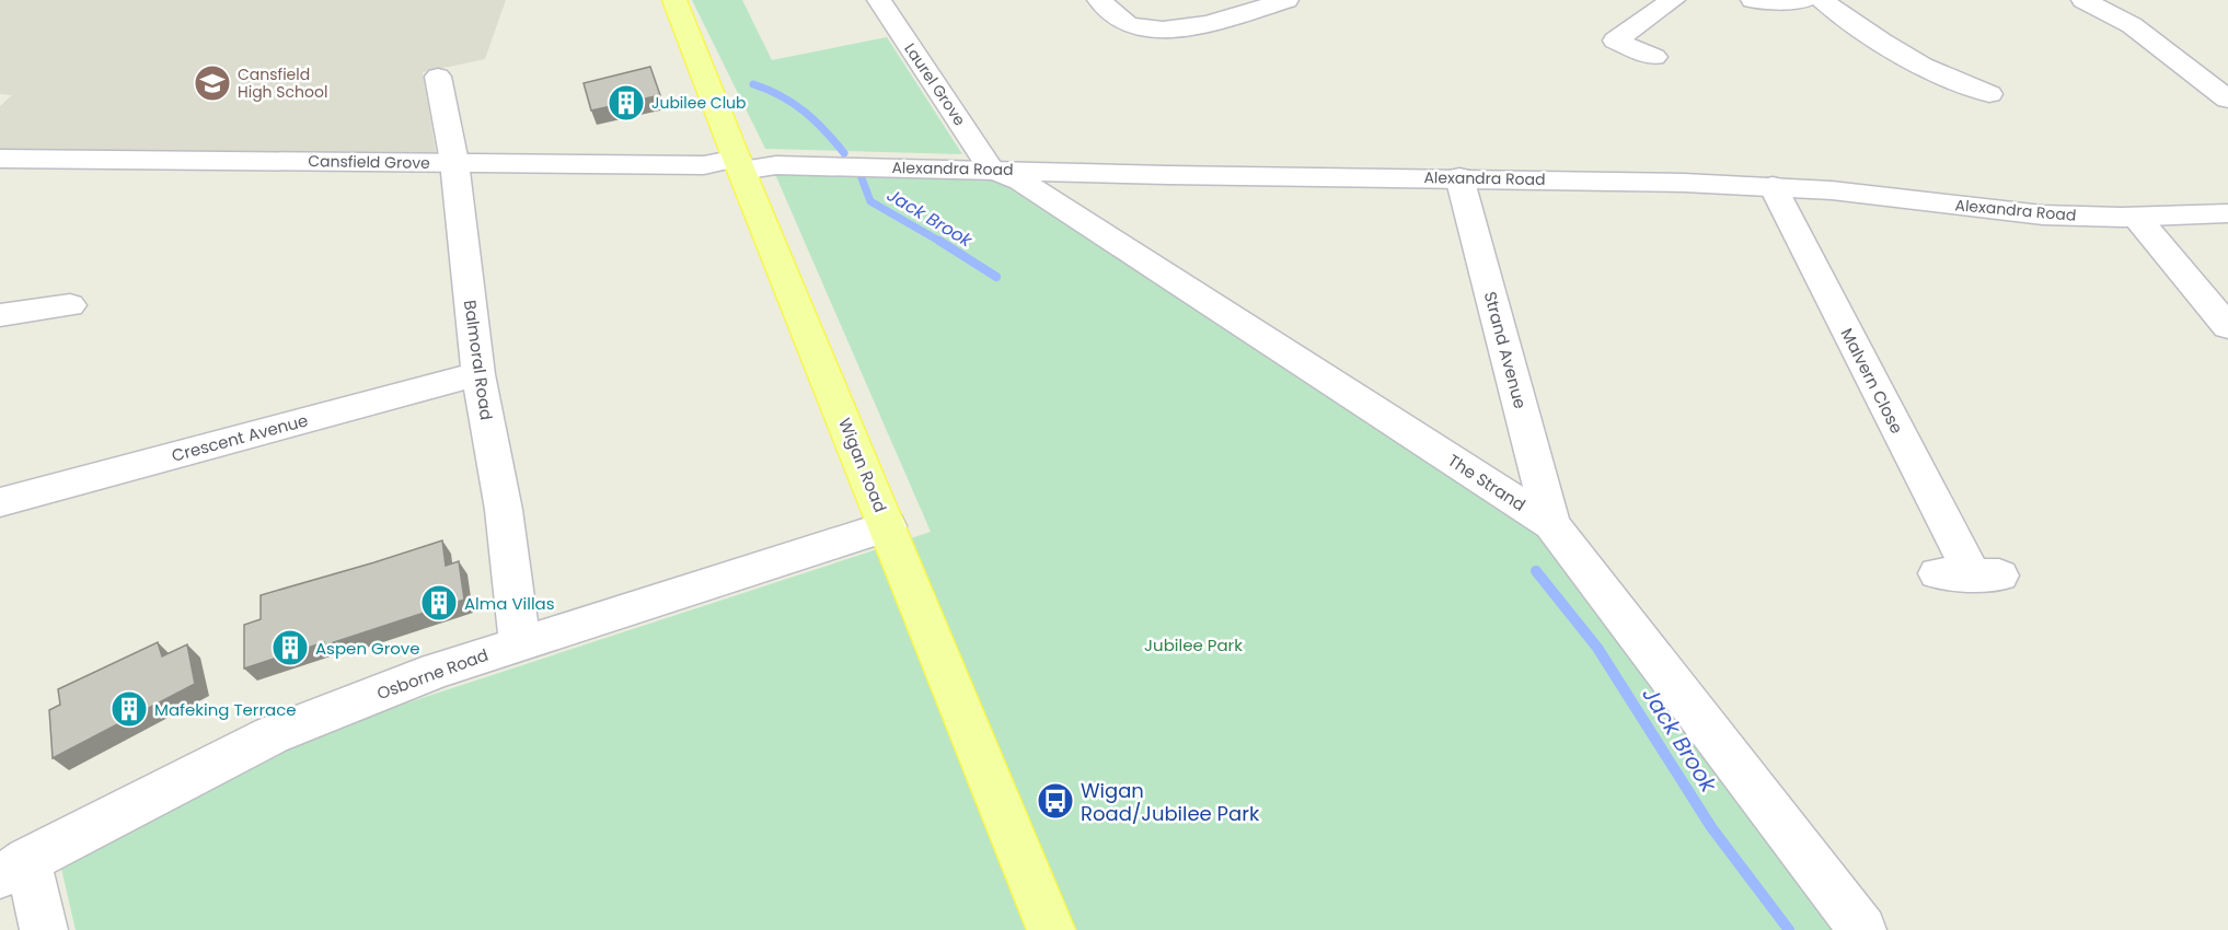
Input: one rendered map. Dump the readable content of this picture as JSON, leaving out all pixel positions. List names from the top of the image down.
{
  "streets": {
    "main road": ["Wigan Road"],
    "street": [
      "Laurel Grove",
      "Cansfield Grove",
      "Alexandra Road",
      "Strand Avenue",
      "Balmoral Road",
      "Malvern Close",
      "Crescent Avenue",
      "The Strand",
      "Osborne Road"
    ]
  },
  "crossings": [
    ["Laurel Grove", "Alexandra Road"],
    ["Laurel Grove", "The Strand"],
    ["Cansfield Grove", "Alexandra Road"],
    ["Cansfield Grove", "Balmoral Road"],
    ["Cansfield Grove", "Wigan Road"],
    ["Alexandra Road", "Strand Avenue"],
    ["Alexandra Road", "Malvern Close"],
    ["Alexandra Road", "Wigan Road"],
    ["Alexandra Road", "The Strand"],
    ["Strand Avenue", "The Strand"],
    ["Balmoral Road", "Crescent Avenue"],
    ["Balmoral Road", "Osborne Road"],
    ["Wigan Road", "Osborne Road"]
  ],
  "water": ["Jack Brook"],
  "parks": ["Jubilee Park"],
  "places": {
    "school or university": ["Cansfield High School"],
    "building": [
      "Jubilee Club",
      "Alma Villas",
      "Aspen Grove",
      "Mafeking Terrace"
    ],
    "bus stop": ["Wigan Road/Jubilee Park"]
  }
}
